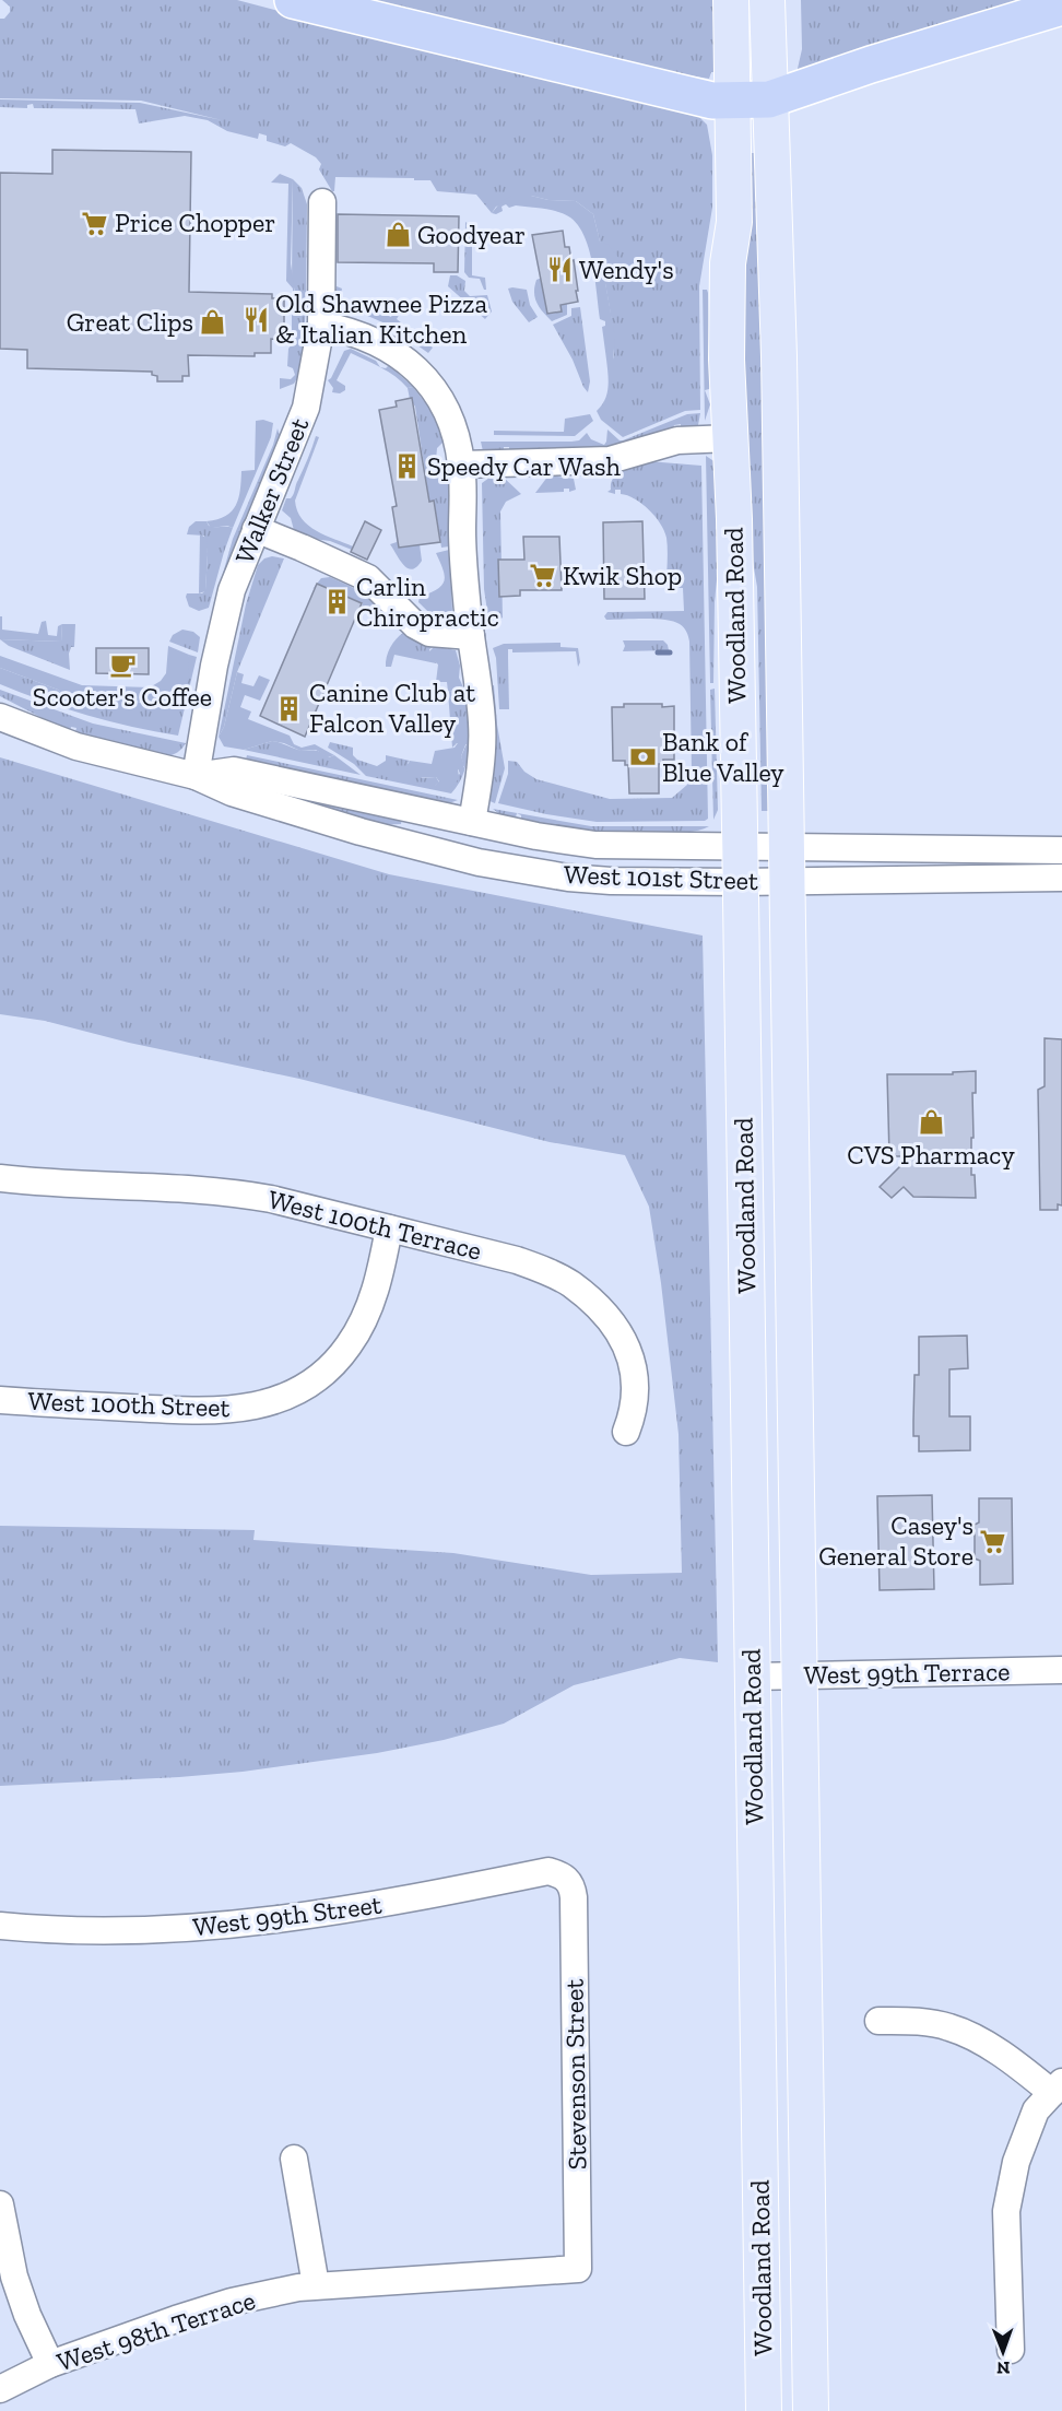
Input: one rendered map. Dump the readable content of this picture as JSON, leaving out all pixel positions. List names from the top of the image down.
{
  "streets": {
    "main road": ["Woodland Road"],
    "street": [
      "Walker Street",
      "West 101st Street",
      "West 100th Terrace",
      "West 100th Street",
      "West 99th Terrace",
      "West 99th Street",
      "Stevenson Street",
      "West 98th Terrace"
    ]
  },
  "crossings": [
    ["Walker Street", "West 101st Street"],
    ["Woodland Road", "West 101st Street"],
    ["Woodland Road", "West 99th Terrace"],
    ["West 100th Terrace", "West 100th Street"],
    ["West 99th Street", "Stevenson Street"],
    ["Stevenson Street", "West 98th Terrace"]
  ],
  "places": {
    "supermarket": ["Price Chopper", "Kwik Shop", "Casey's General Store"],
    "shop": ["Goodyear", "Great Clips", "CVS Pharmacy"],
    "restaurant": ["Wendy's", "Old Shawnee Pizza & Italian Kitchen"],
    "building": ["Speedy Car Wash", "Carlin Chiropractic", "Canine Club at Falcon Valley"],
    "cafe": ["Scooter's Coffee"],
    "bank": ["Bank of Blue Valley"]
  },
  "north": "bottom"
}
